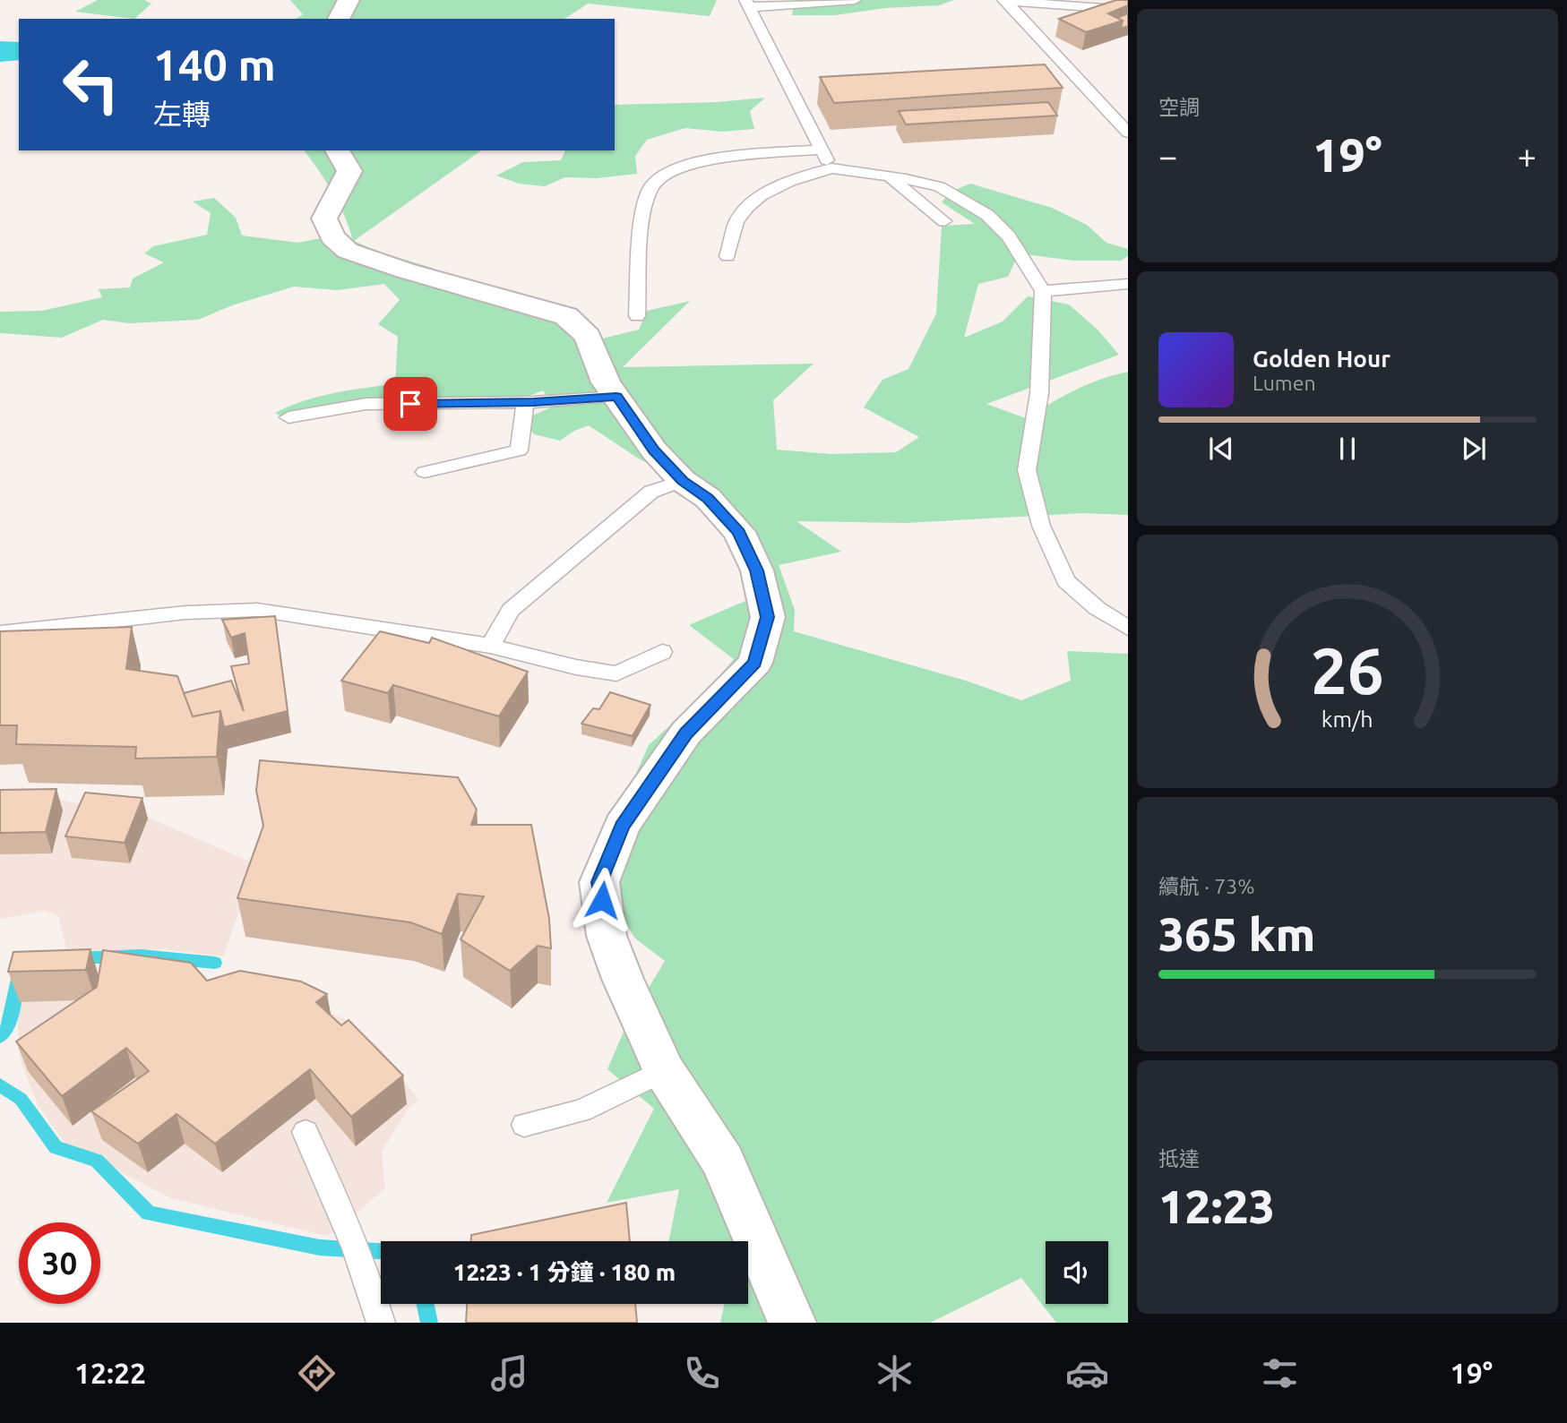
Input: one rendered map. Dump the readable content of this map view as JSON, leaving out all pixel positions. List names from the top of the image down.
{
  "page": {
    "tile": [
      "空調",
      ["續航 · 73%", "365 km"],
      ["抵達", "12:23"]
    ],
    "turn": ["140 m", "左轉"],
    "heat": ["−", "19°", "+"],
    "song": ["Golden Hour", "Lumen"],
    "limit": "30",
    "trip": "12:23 · 1 分鐘 · 180 m",
    "tabs": ["12:22", "19°"],
    "gauge": ["26", "km/h"]
  }
}
